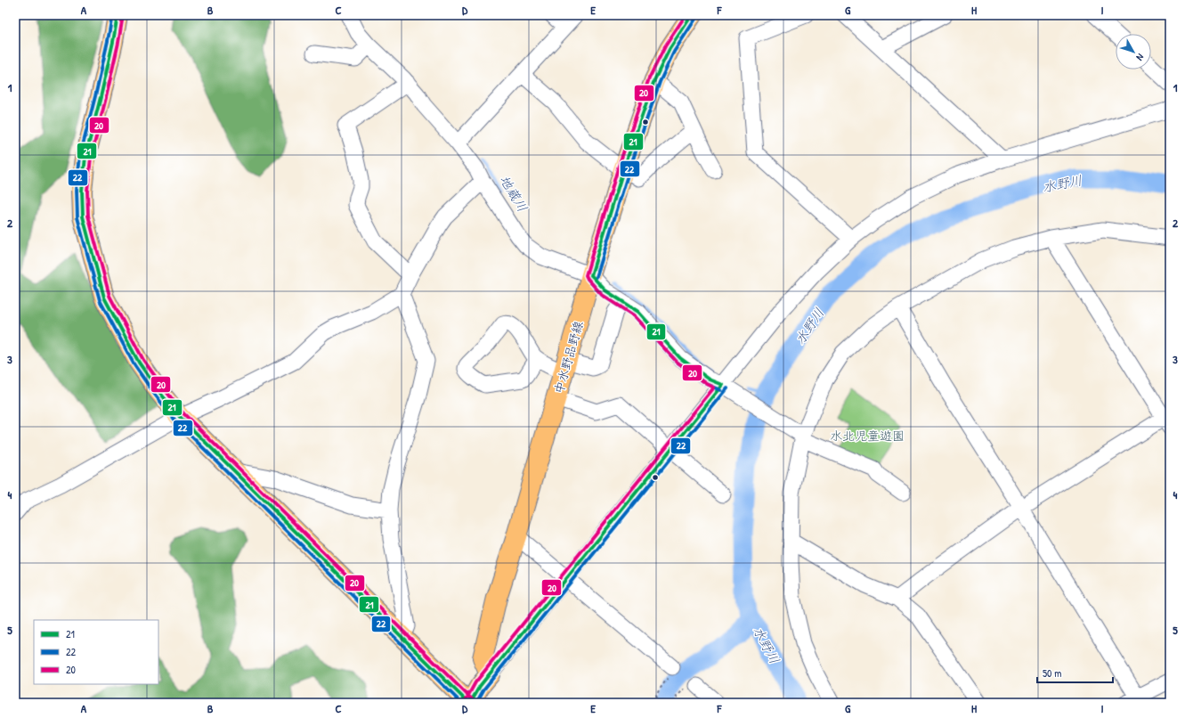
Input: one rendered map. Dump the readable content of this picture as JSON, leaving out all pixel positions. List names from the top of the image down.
{
  "streets": {
    "main road": ["中水野品野線"]
  },
  "water": ["水野川", "地蔵川"],
  "parks": ["水北児童遊園"],
  "lines": ["transit line 21", "transit line 22", "transit line 20"],
  "legend": ["21", "22", "20"],
  "scale_bar": "50 m",
  "north": "bottom right",
  "grid": {
    "columns": [
      "A",
      "B",
      "C",
      "D",
      "E",
      "F",
      "G",
      "H",
      "I"
    ],
    "rows": [
      "1",
      "2",
      "3",
      "4",
      "5"
    ]
  }
}
